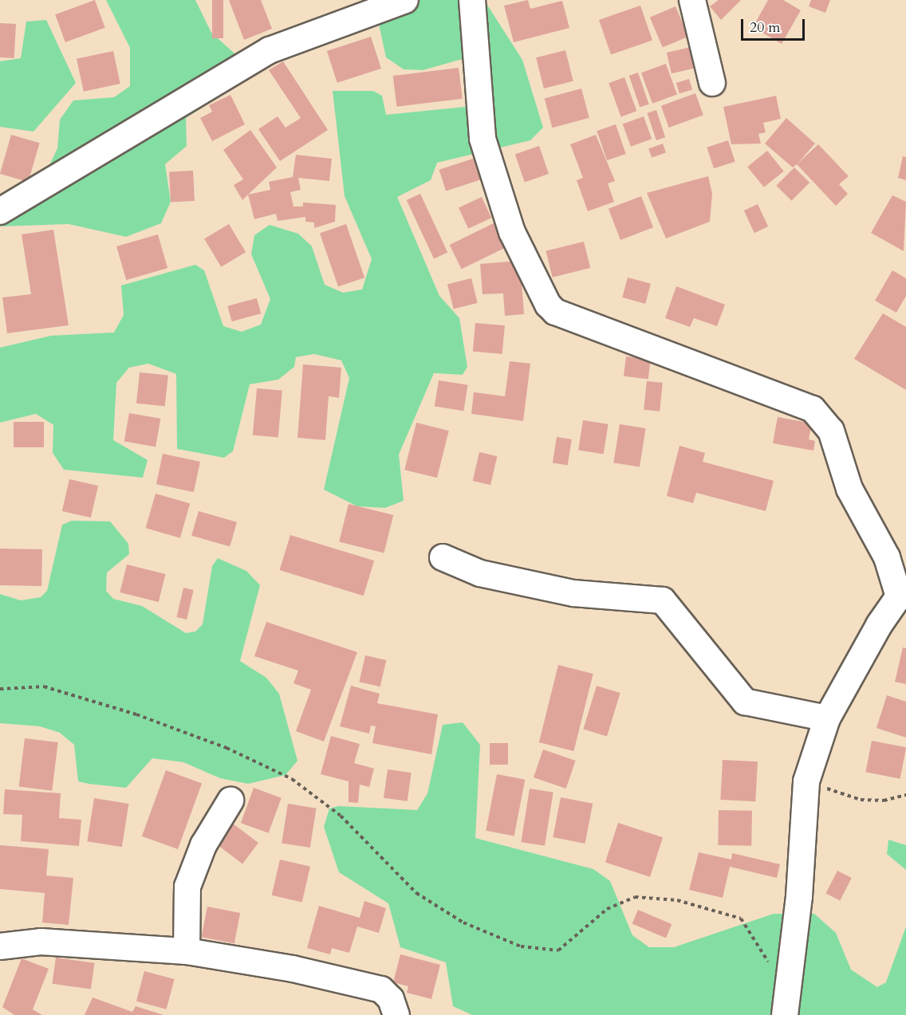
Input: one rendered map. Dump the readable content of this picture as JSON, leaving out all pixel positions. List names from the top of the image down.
{
  "scale_bar": "20 m"
}
